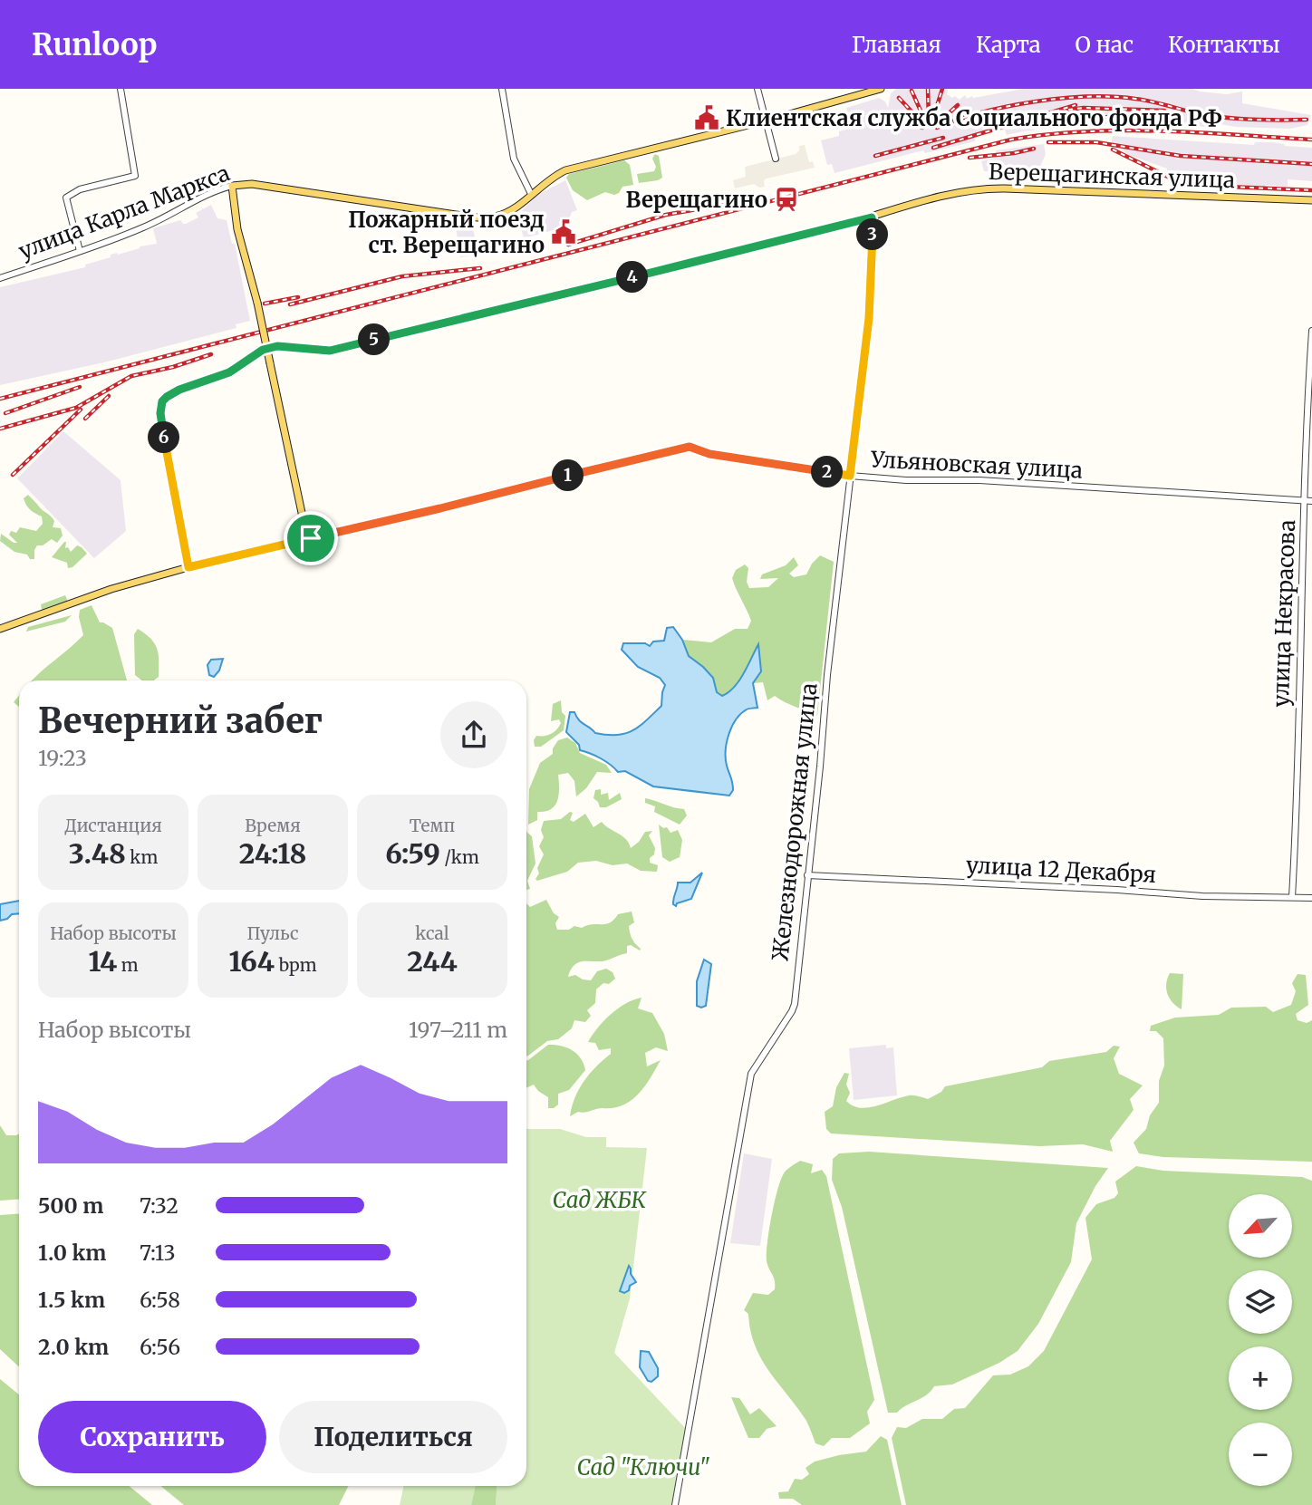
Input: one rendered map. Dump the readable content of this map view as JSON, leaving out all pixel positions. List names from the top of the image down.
{
  "streets": {
    "main road": ["Верещагинская улица", "улица Карла Маркса"],
    "street": [
      "Ульяновская улица",
      "улица Некрасова",
      "Железнодорожная улица",
      "улица 12 Декабря"
    ]
  },
  "crossings": [
    ["Верещагинская улица", "Железнодорожная улица"],
    ["Ульяновская улица", "улица Некрасова"],
    ["Ульяновская улица", "Железнодорожная улица"],
    ["улица Некрасова", "улица 12 Декабря"],
    ["Железнодорожная улица", "улица 12 Декабря"]
  ],
  "parks": ["Сад ЖБК", "Сад \"Ключи\""],
  "places": {
    "public building": ["Клиентская служба Социального фонда РФ", "Пожарный поезд ст. Верещагино"],
    "station": ["Верещагино"]
  },
  "north": "bottom left",
  "page": {
    "header": "Runloop",
    "nav": [
      "Главная",
      "Карта",
      "О нас",
      "Контакты"
    ],
    "pins": [
      "3",
      "4",
      "5",
      "6",
      "2",
      "1"
    ],
    "heading": ["Вечерний забег", "19:23"],
    "stats": [
      ["Дистанция", "3.48 km"],
      ["Время", "24:18"],
      ["Темп", "6:59 /km"],
      ["Набор высоты", "14 m"],
      ["Пульс", "164 bpm"],
      ["kcal", "244"]
    ],
    "chart": ["Набор высоты", "197–211 m"],
    "list": [
      {
        "name": "500 m",
        "note": "7:32"
      },
      {
        "name": "1.0 km",
        "note": "7:13"
      },
      {
        "name": "1.5 km",
        "note": "6:58"
      },
      {
        "name": "2.0 km",
        "note": "6:56"
      }
    ],
    "map_buttons": ["+", "−"],
    "buttons": ["Сохранить", "Поделиться"]
  }
}
